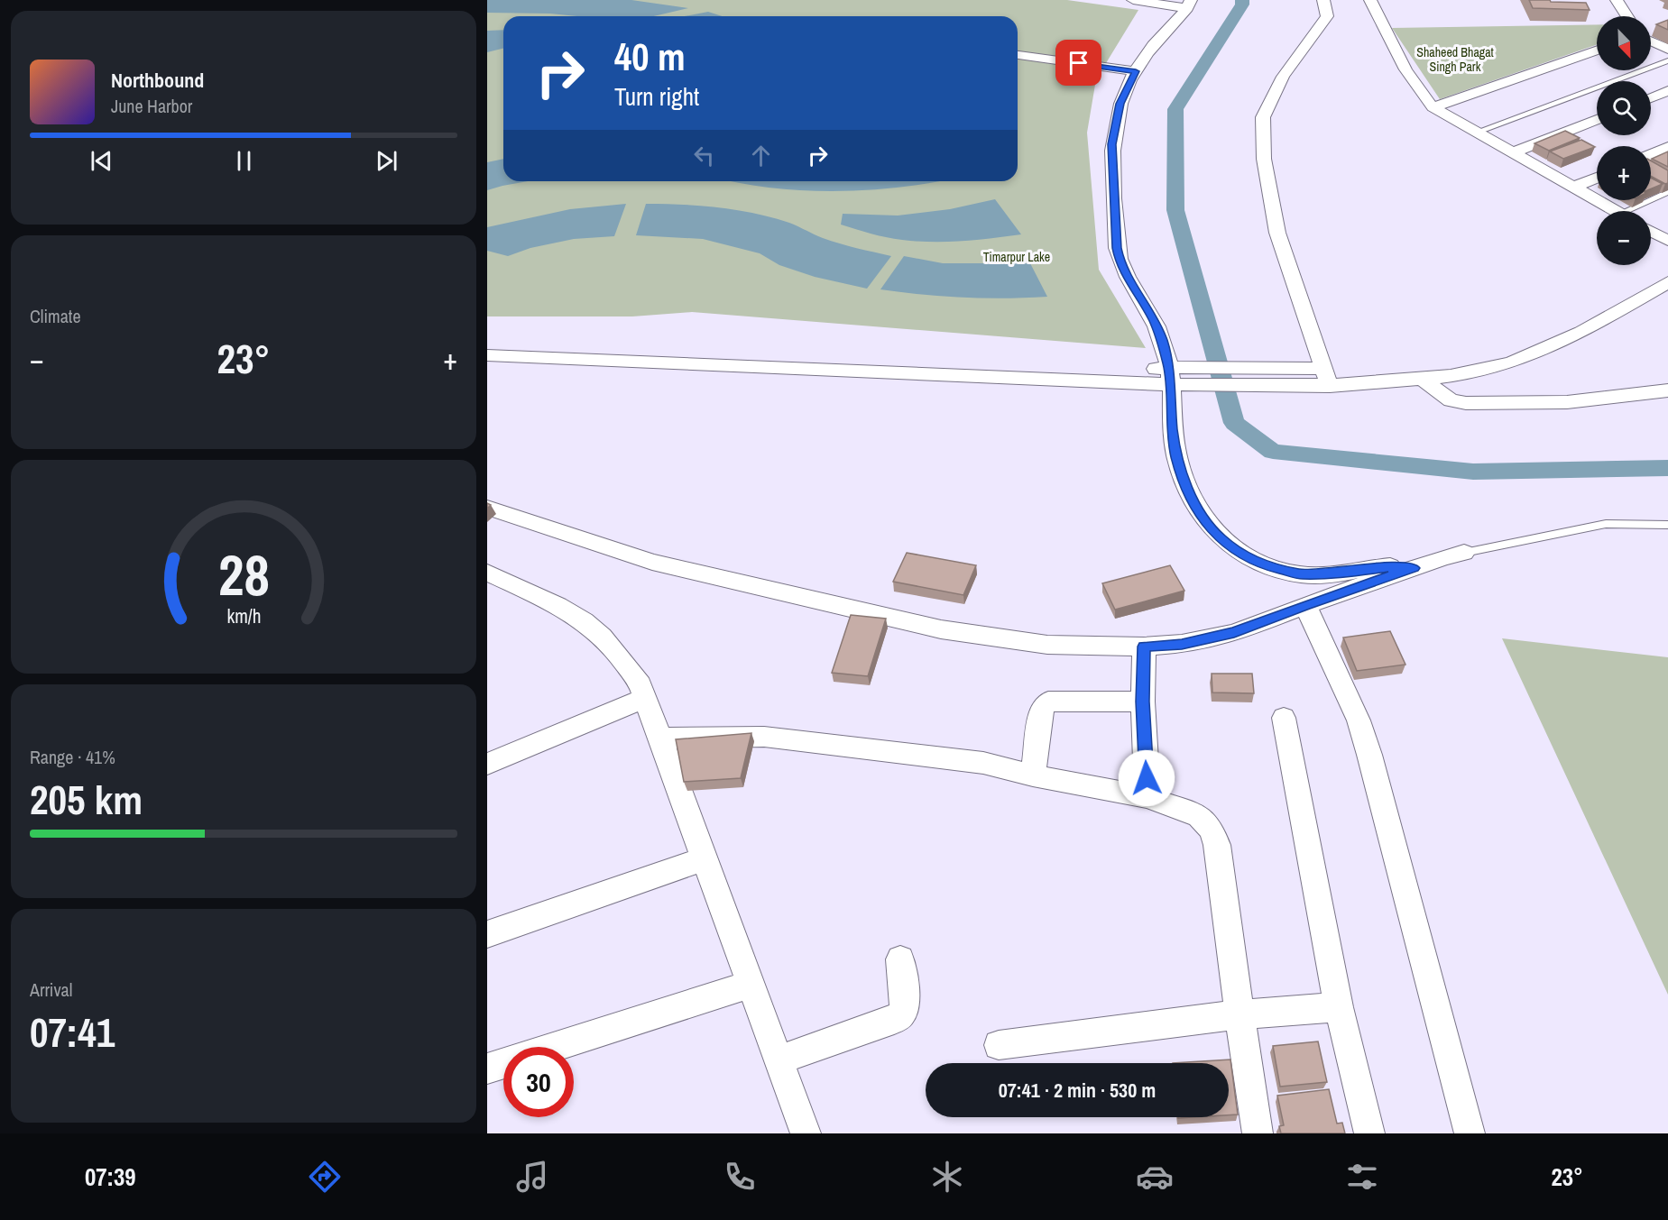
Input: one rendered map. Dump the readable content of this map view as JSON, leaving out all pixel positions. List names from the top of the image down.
{
  "parks": ["Shaheed Bhagat Singh Park", "Timarpur Lake"],
  "north": "bottom right",
  "page": {
    "map_buttons": ["+", "−"],
    "turn": ["40 m", "Turn right"],
    "song": ["Northbound", "June Harbor"],
    "tile": [
      "Climate",
      ["Range · 41%", "205 km"],
      ["Arrival", "07:41"]
    ],
    "heat": ["−", "23°", "+"],
    "limit": "30",
    "trip": "07:41 · 2 min · 530 m",
    "tabs": ["07:39", "23°"],
    "gauge": ["28", "km/h"]
  }
}
